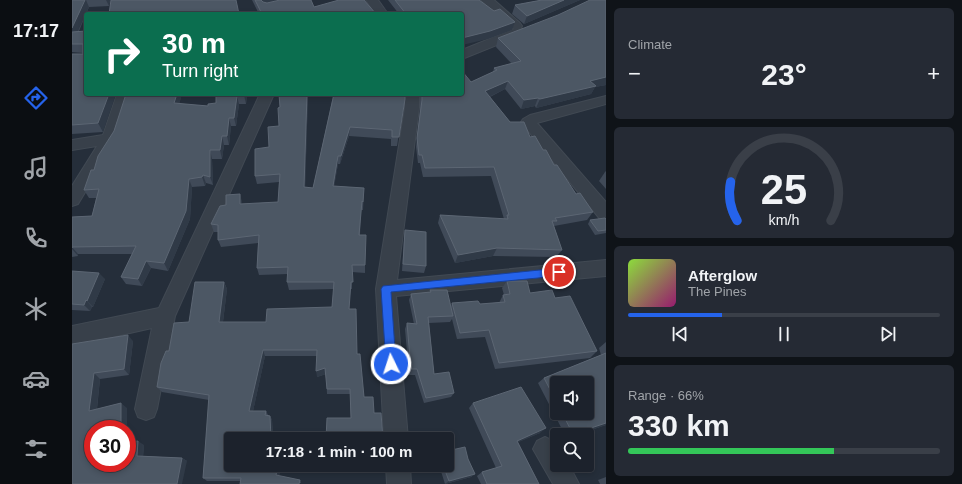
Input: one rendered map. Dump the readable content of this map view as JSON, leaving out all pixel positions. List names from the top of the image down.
{
  "page": {
    "tabs": "17:17",
    "tile": [
      "Climate",
      ["Range · 66%", "330 km"]
    ],
    "turn": ["30 m", "Turn right"],
    "heat": ["−", "23°", "+"],
    "song": ["Afterglow", "The Pines"],
    "limit": "30",
    "trip": "17:18 · 1 min · 100 m",
    "gauge": ["25", "km/h"]
  }
}
